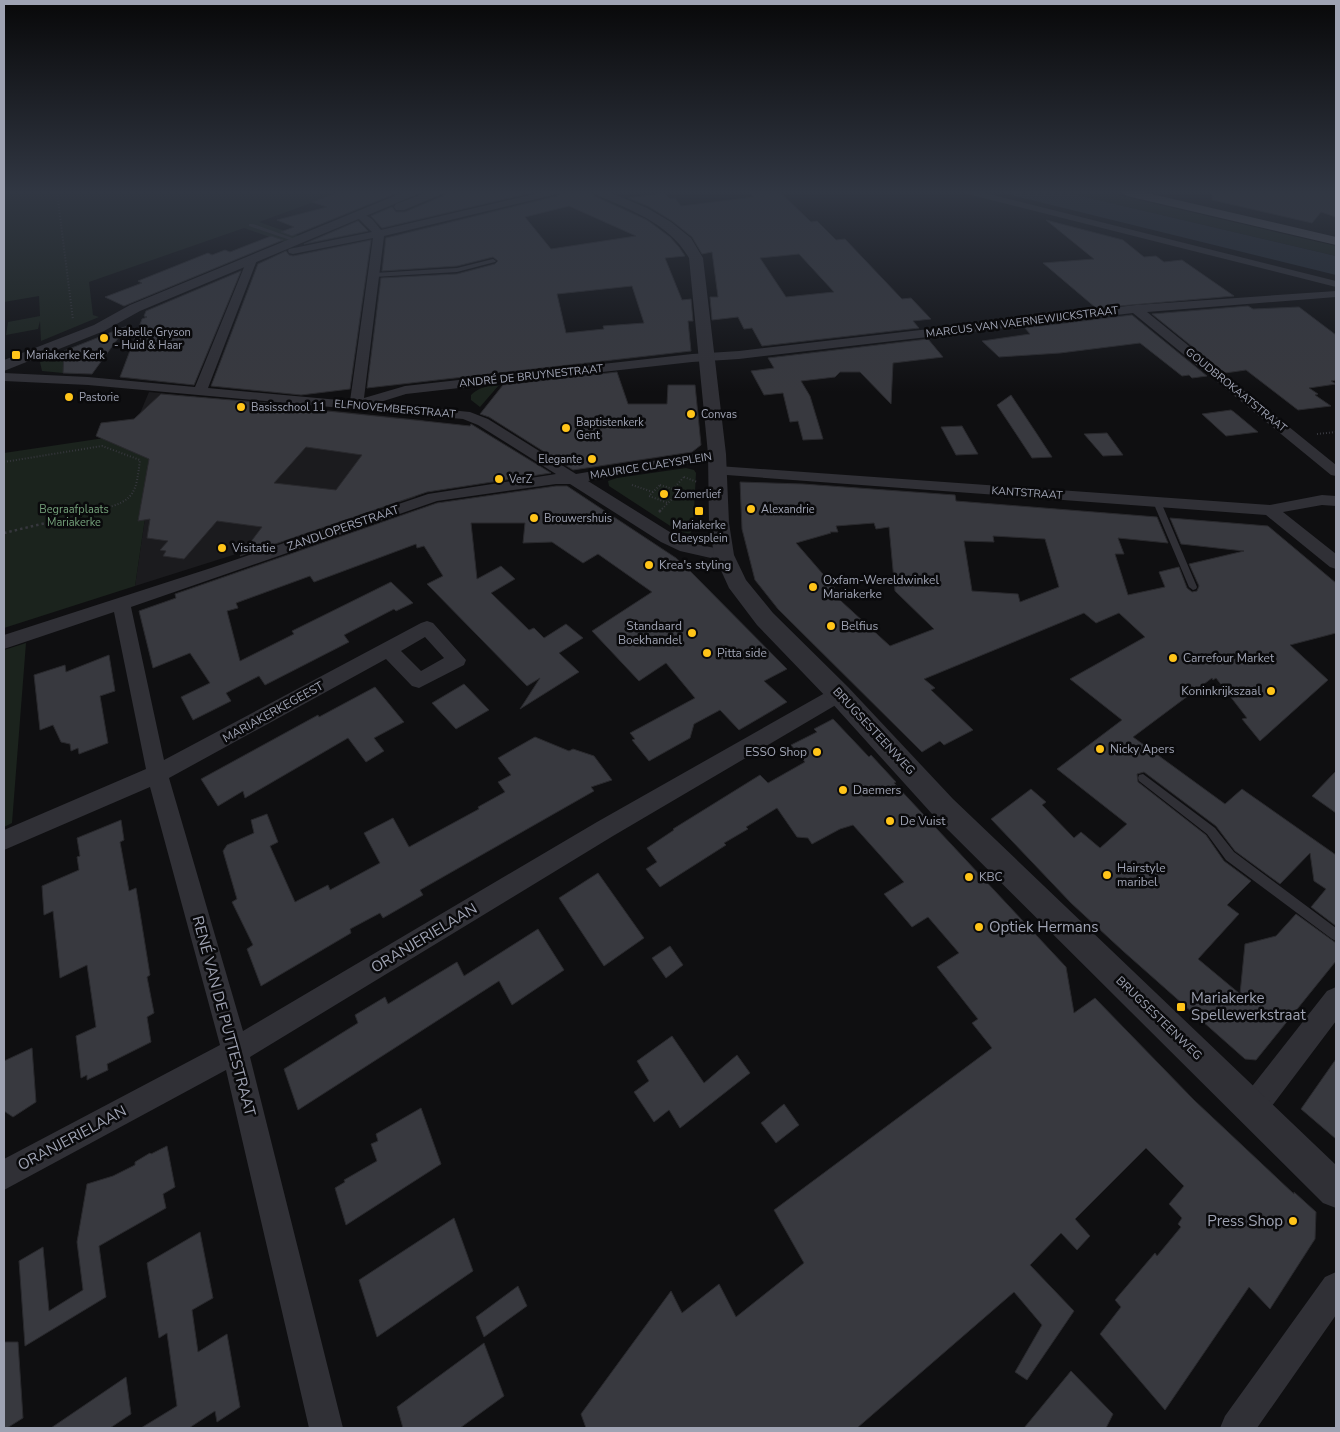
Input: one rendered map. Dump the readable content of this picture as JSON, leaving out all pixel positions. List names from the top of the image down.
{
  "streets": {
    "street": [
      "MARCUS VAN VAERNEWIJCKSTRAAT",
      "ANDRÉ DE BRUYNESTRAAT",
      "GOUDBROKAATSTRAAT",
      "ELFNOVEMBERSTRAAT",
      "MAURICE CLAEYSPLEIN",
      "KANTSTRAAT",
      "ZANDLOPERSTRAAT",
      "MARIAKERKEGEEST",
      "BRUGSESTEENWEG",
      "ORANJERIELAAN",
      "RENÉ VAN DE PUTTESTRAAT"
    ]
  },
  "crossings": [
    ["MARCUS VAN VAERNEWIJCKSTRAAT", "ANDRÉ DE BRUYNESTRAAT"],
    ["MARCUS VAN VAERNEWIJCKSTRAAT", "GOUDBROKAATSTRAAT"],
    ["MARCUS VAN VAERNEWIJCKSTRAAT", "BRUGSESTEENWEG"],
    ["ANDRÉ DE BRUYNESTRAAT", "ELFNOVEMBERSTRAAT"],
    ["ANDRÉ DE BRUYNESTRAAT", "BRUGSESTEENWEG"],
    ["ELFNOVEMBERSTRAAT", "MAURICE CLAEYSPLEIN"],
    ["ELFNOVEMBERSTRAAT", "ZANDLOPERSTRAAT"],
    ["MAURICE CLAEYSPLEIN", "KANTSTRAAT"],
    ["MAURICE CLAEYSPLEIN", "ZANDLOPERSTRAAT"],
    ["MAURICE CLAEYSPLEIN", "BRUGSESTEENWEG"],
    ["KANTSTRAAT", "BRUGSESTEENWEG"],
    ["ZANDLOPERSTRAAT", "RENÉ VAN DE PUTTESTRAAT"],
    ["MARIAKERKEGEEST", "RENÉ VAN DE PUTTESTRAAT"],
    ["BRUGSESTEENWEG", "ORANJERIELAAN"],
    ["ORANJERIELAAN", "RENÉ VAN DE PUTTESTRAAT"]
  ],
  "parks": ["Begraafplaats Mariakerke"],
  "places": {
    "other": [
      "Isabelle Gryson - Huid & Haar",
      "Pastorie",
      "Basisschool 11",
      "Convas",
      "Baptistenkerk Gent",
      "Elegante",
      "VerZ",
      "Zomerlief",
      "Alexandrie",
      "Brouwershuis",
      "Visitatie",
      "Krea's styling",
      "Oxfam-Wereldwinkel Mariakerke",
      "Belfius",
      "Standaard Boekhandel",
      "Pitta side",
      "Carrefour Market",
      "Koninkrijkszaal",
      "Nicky Apers",
      "ESSO Shop",
      "Daemers",
      "De Vuist",
      "Hairstyle maribel",
      "KBC",
      "Optiek Hermans",
      "Press Shop"
    ],
    "transit": ["Mariakerke Kerk", "Mariakerke Claeysplein", "Mariakerke Spellewerkstraat"]
  }
}
